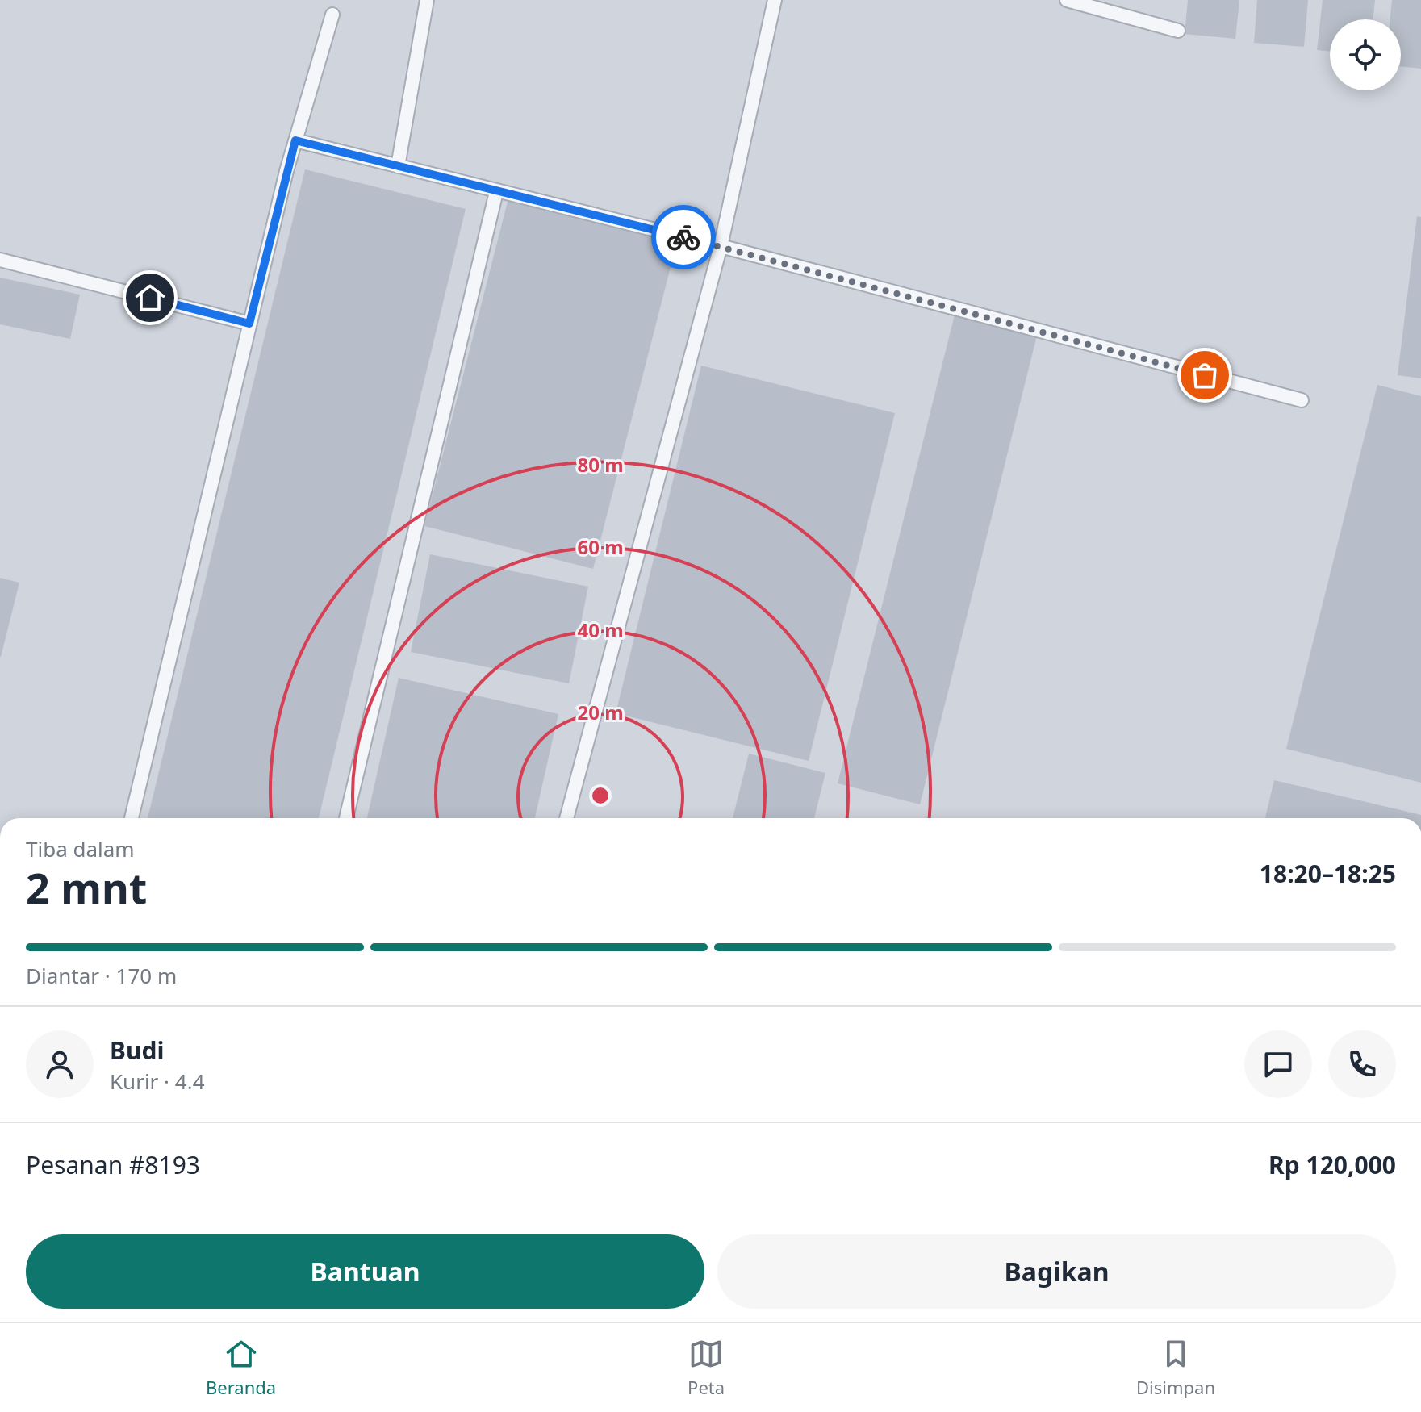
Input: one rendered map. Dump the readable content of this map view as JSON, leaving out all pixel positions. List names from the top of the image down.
{
  "page": {
    "heading": ["2 mnt", "Tiba dalam", "18:20–18:25"],
    "panel": [
      "Budi",
      "Kurir · 4.4",
      "Pesanan #8193",
      "Rp 120,000"
    ],
    "bar": "Diantar · 170 m",
    "buttons": ["Bantuan", "Bagikan"],
    "tabs": ["Beranda", "Peta", "Disimpan"]
  },
  "rings": [
    "80 m",
    "60 m",
    "40 m",
    "20 m"
  ]
}
